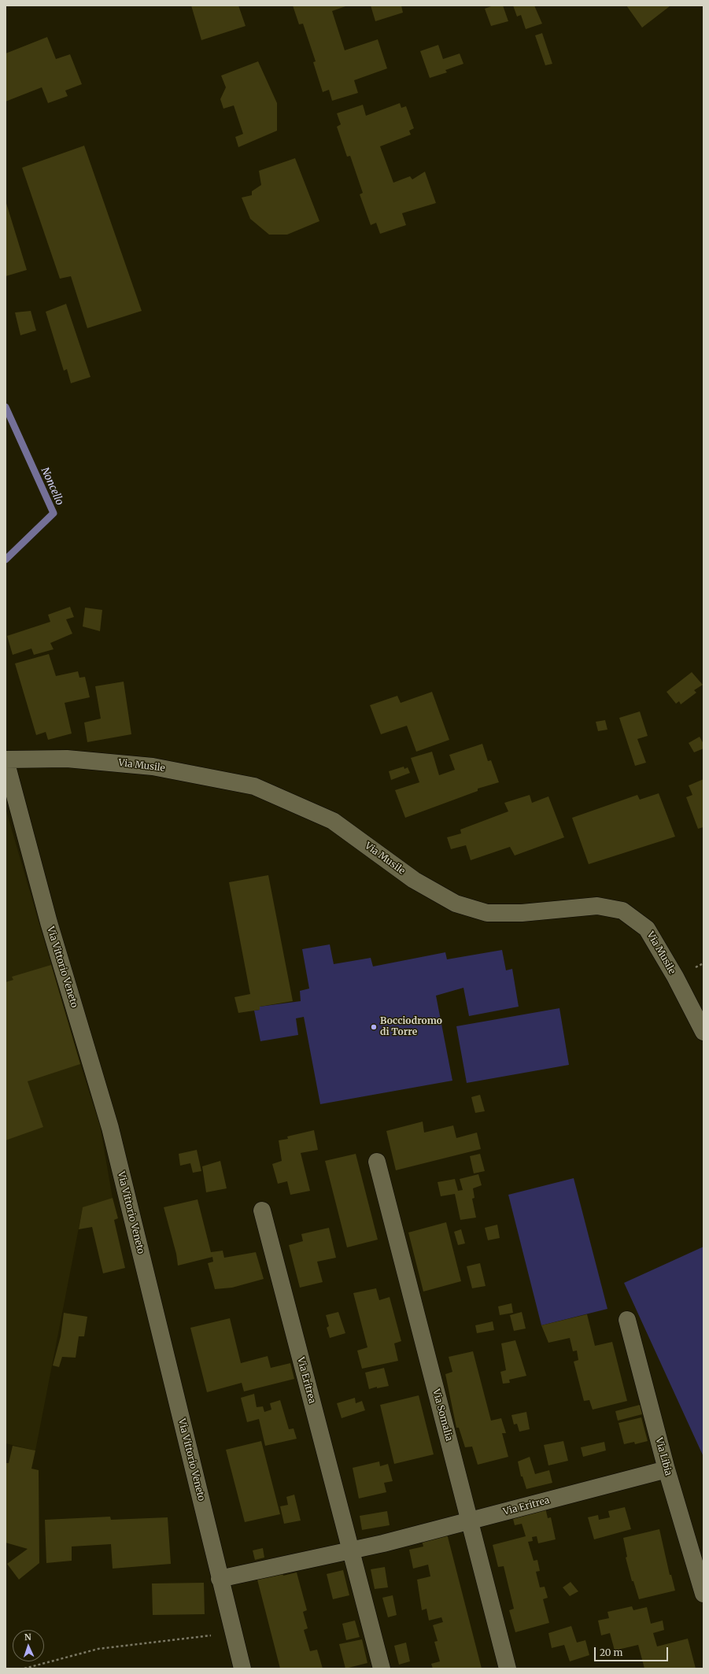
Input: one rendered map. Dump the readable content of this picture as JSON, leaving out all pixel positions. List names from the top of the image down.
{
  "streets": {
    "street": [
      "Via Musile",
      "Via Vittorio Veneto",
      "Via Eritrea",
      "Via Somalia",
      "Via Libia"
    ]
  },
  "crossings": [
    ["Via Musile", "Via Vittorio Veneto"],
    ["Via Vittorio Veneto", "Via Eritrea"],
    ["Via Eritrea", "Via Somalia"],
    ["Via Eritrea", "Via Libia"]
  ],
  "water": ["Noncello"],
  "places": ["Bocciodromo di Torre"],
  "scale_bar": "20 m",
  "north": "top"
}
